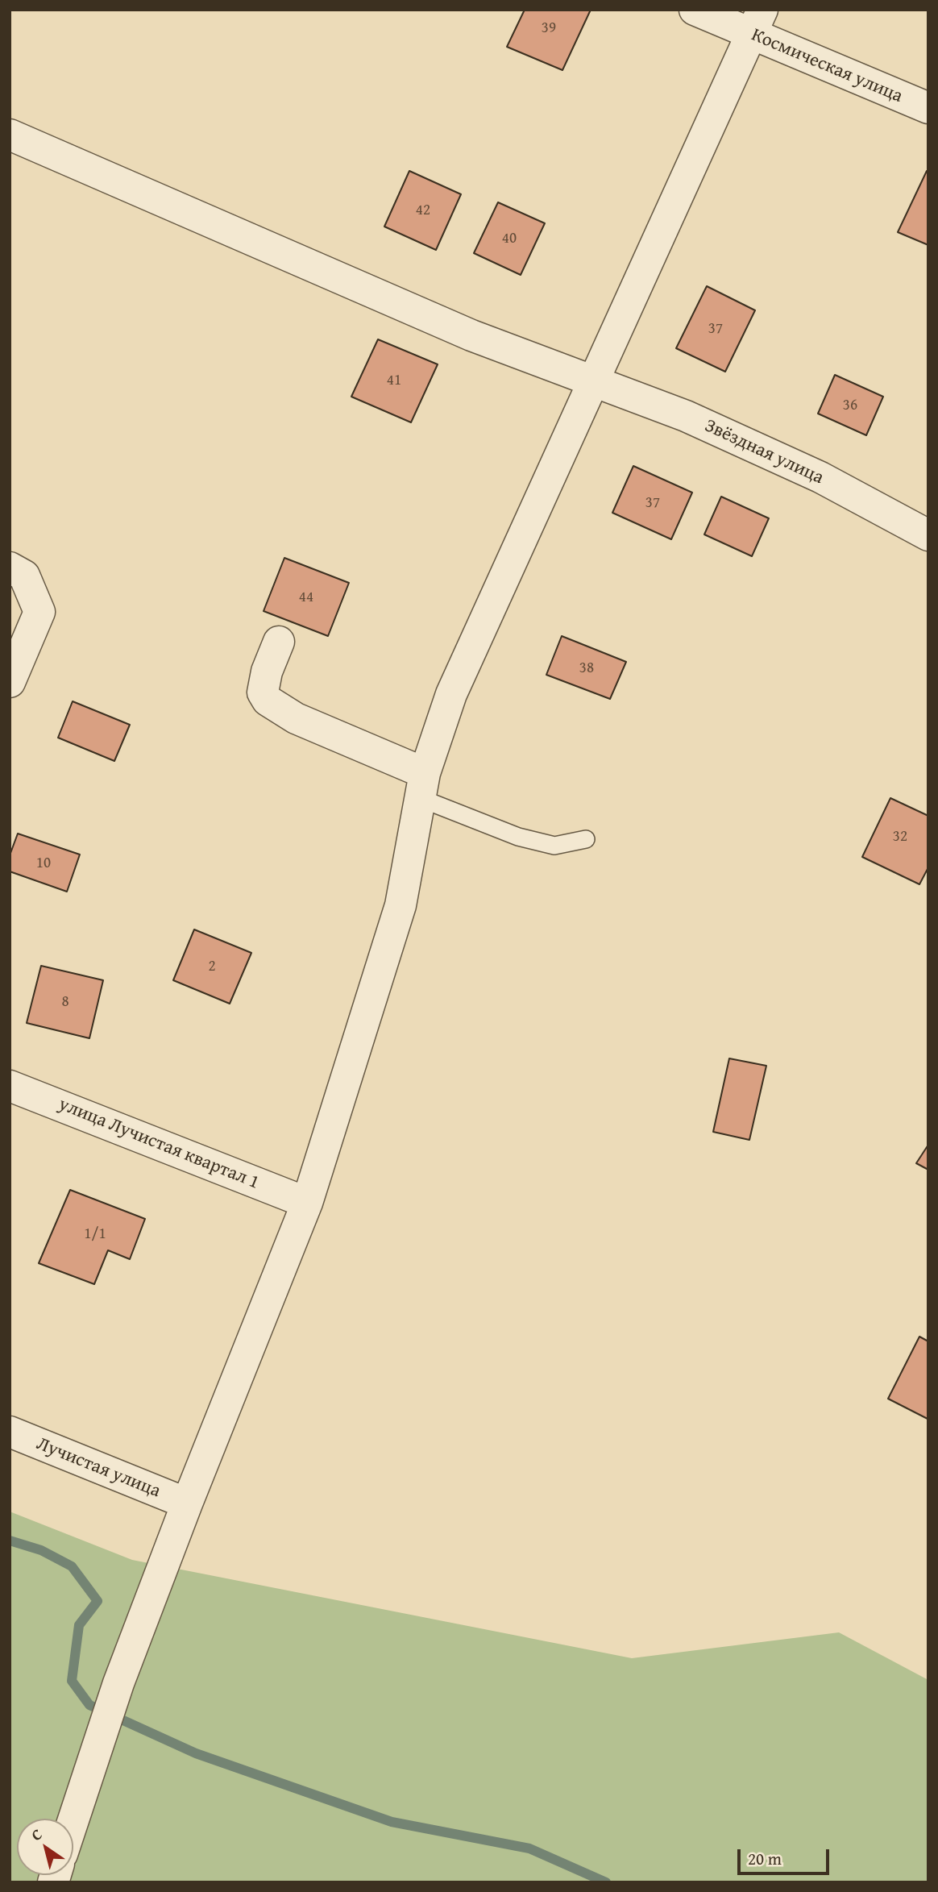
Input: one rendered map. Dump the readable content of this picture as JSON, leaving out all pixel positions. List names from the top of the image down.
{
  "streets": {
    "street": [
      "Космическая улица",
      "Звёздная улица",
      "улица Лучистая квартал 1",
      "Лучистая улица"
    ]
  },
  "house_numbers": [
    "39",
    "42",
    "40",
    "37",
    "41",
    "36",
    "37",
    "44",
    "38",
    "32",
    "10",
    "2",
    "8",
    "1/1"
  ],
  "scale_bar": "20 m",
  "north": "top left"
}
